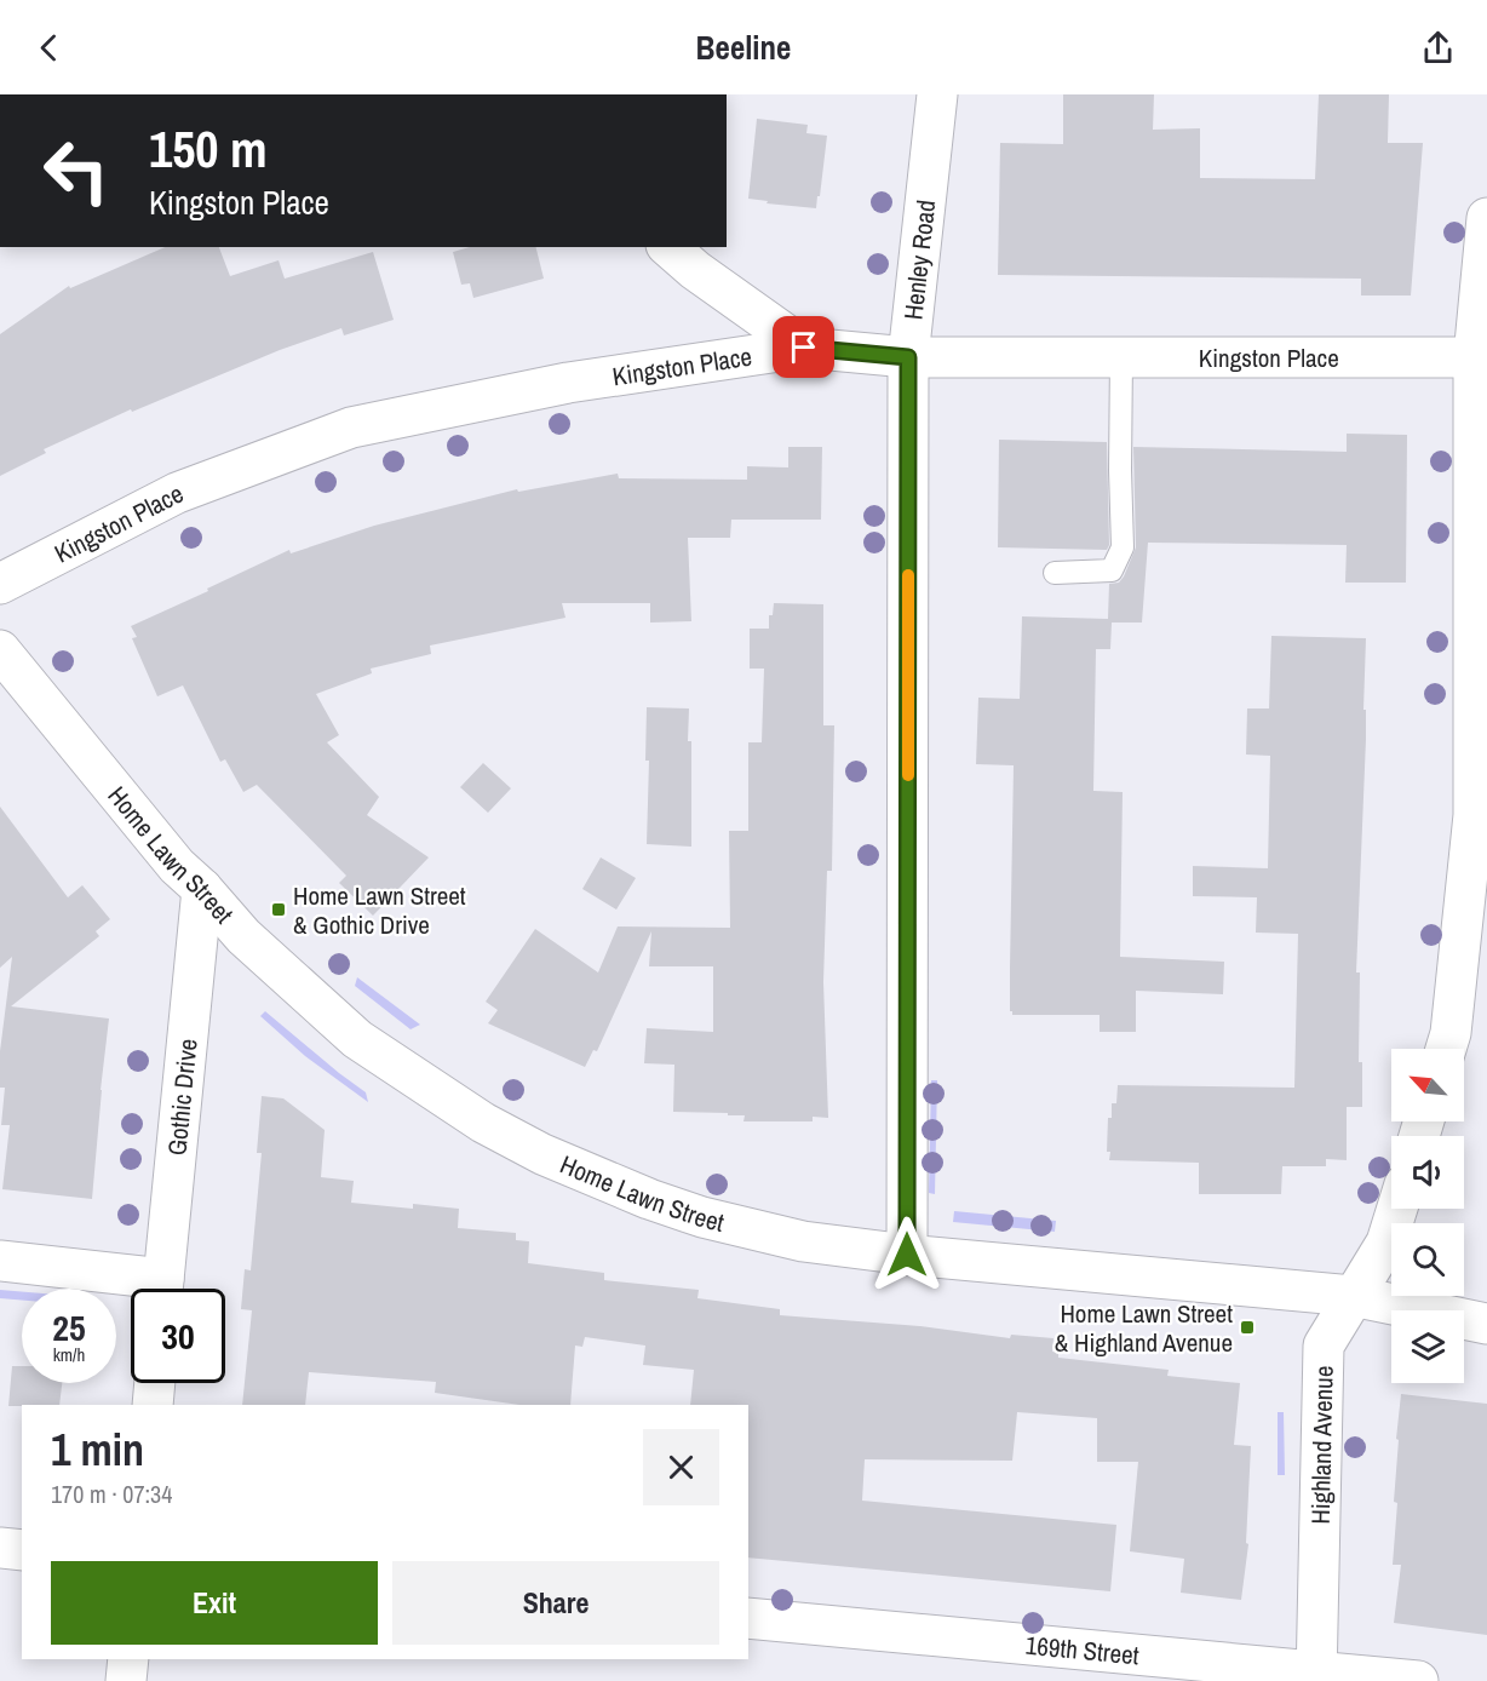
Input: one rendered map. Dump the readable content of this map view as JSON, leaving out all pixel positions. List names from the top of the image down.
{
  "streets": {
    "street": [
      "Henley Road",
      "Kingston Place",
      "Home Lawn Street",
      "Gothic Drive",
      "Highland Avenue",
      "169th Street"
    ]
  },
  "crossings": [
    ["Henley Road", "Kingston Place"],
    ["Henley Road", "Home Lawn Street"],
    ["Home Lawn Street", "Gothic Drive"],
    ["Home Lawn Street", "Highland Avenue"],
    ["Highland Avenue", "169th Street"]
  ],
  "places": {
    "transit": ["Home Lawn Street & Gothic Drive", "Home Lawn Street & Highland Avenue"]
  },
  "north": "top left",
  "page": {
    "header": "Beeline",
    "turn": ["150 m", "Kingston Place"],
    "speed": "25 km/h",
    "limit": "30",
    "heading": ["1 min", "170 m · 07:34"],
    "buttons": ["Exit", "Share"]
  }
}
